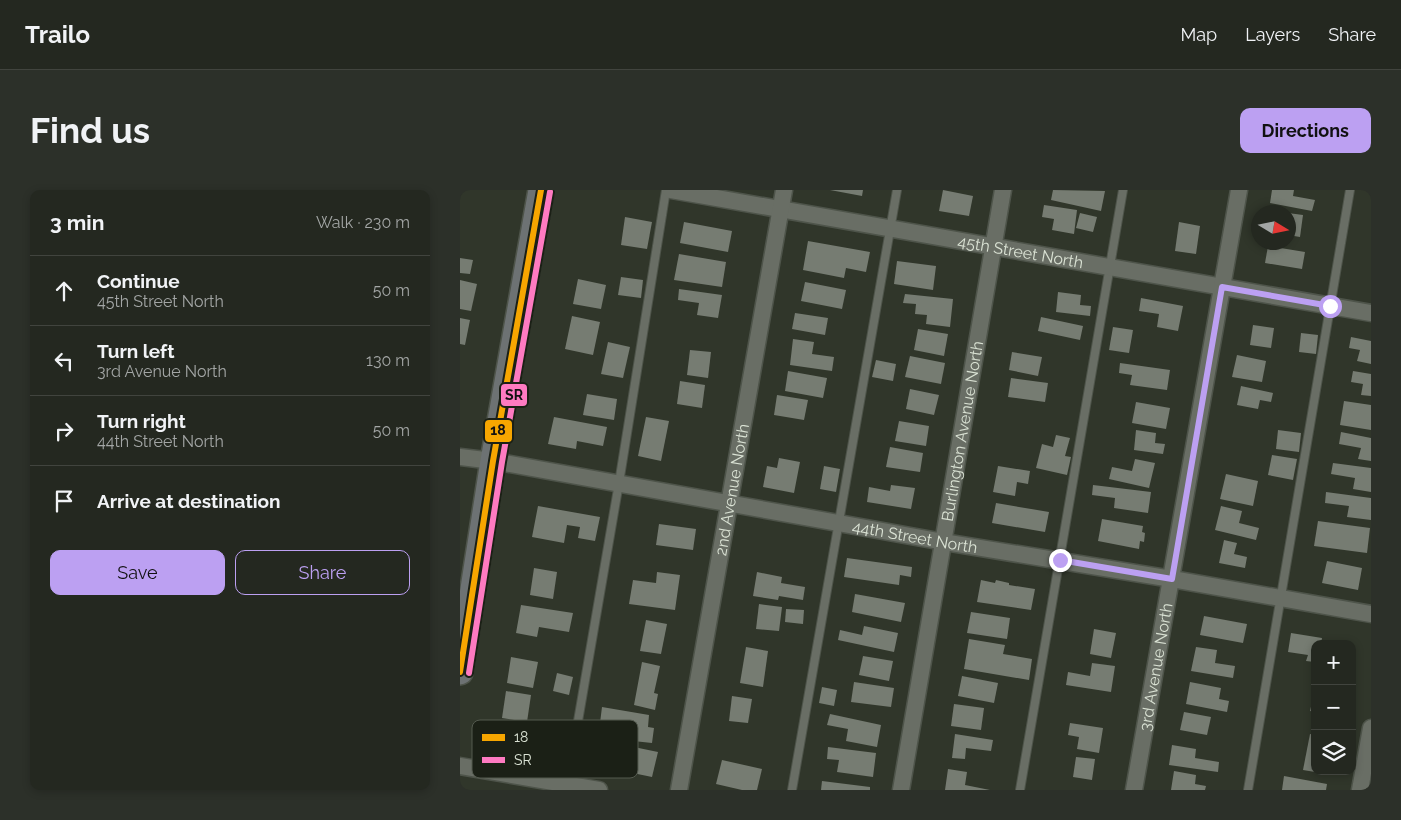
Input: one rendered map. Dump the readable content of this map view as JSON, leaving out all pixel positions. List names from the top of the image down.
{
  "streets": {
    "street": [
      "45th Street North",
      "Burlington Avenue North",
      "2nd Avenue North",
      "44th Street North",
      "3rd Avenue North"
    ]
  },
  "crossings": [
    ["45th Street North", "Burlington Avenue North"],
    ["45th Street North", "2nd Avenue North"],
    ["45th Street North", "3rd Avenue North"],
    ["Burlington Avenue North", "44th Street North"],
    ["2nd Avenue North", "44th Street North"],
    ["44th Street North", "3rd Avenue North"]
  ],
  "lines": ["transit line 18", "transit line SR"],
  "legend": ["18", "SR"],
  "north": "right",
  "page": {
    "header": "Trailo",
    "nav": ["Map", "Layers", "Share"],
    "buttons": [
      "Directions",
      ["Save", "Share"]
    ],
    "title": "Find us",
    "heading": ["3 min", "Walk · 230 m"],
    "list": [
      ["Continue", "45th Street North", "50 m"],
      ["Turn left", "3rd Avenue North", "130 m"],
      ["Turn right", "44th Street North", "50 m"],
      "Arrive at destination"
    ],
    "map_buttons": ["+", "−"]
  }
}
